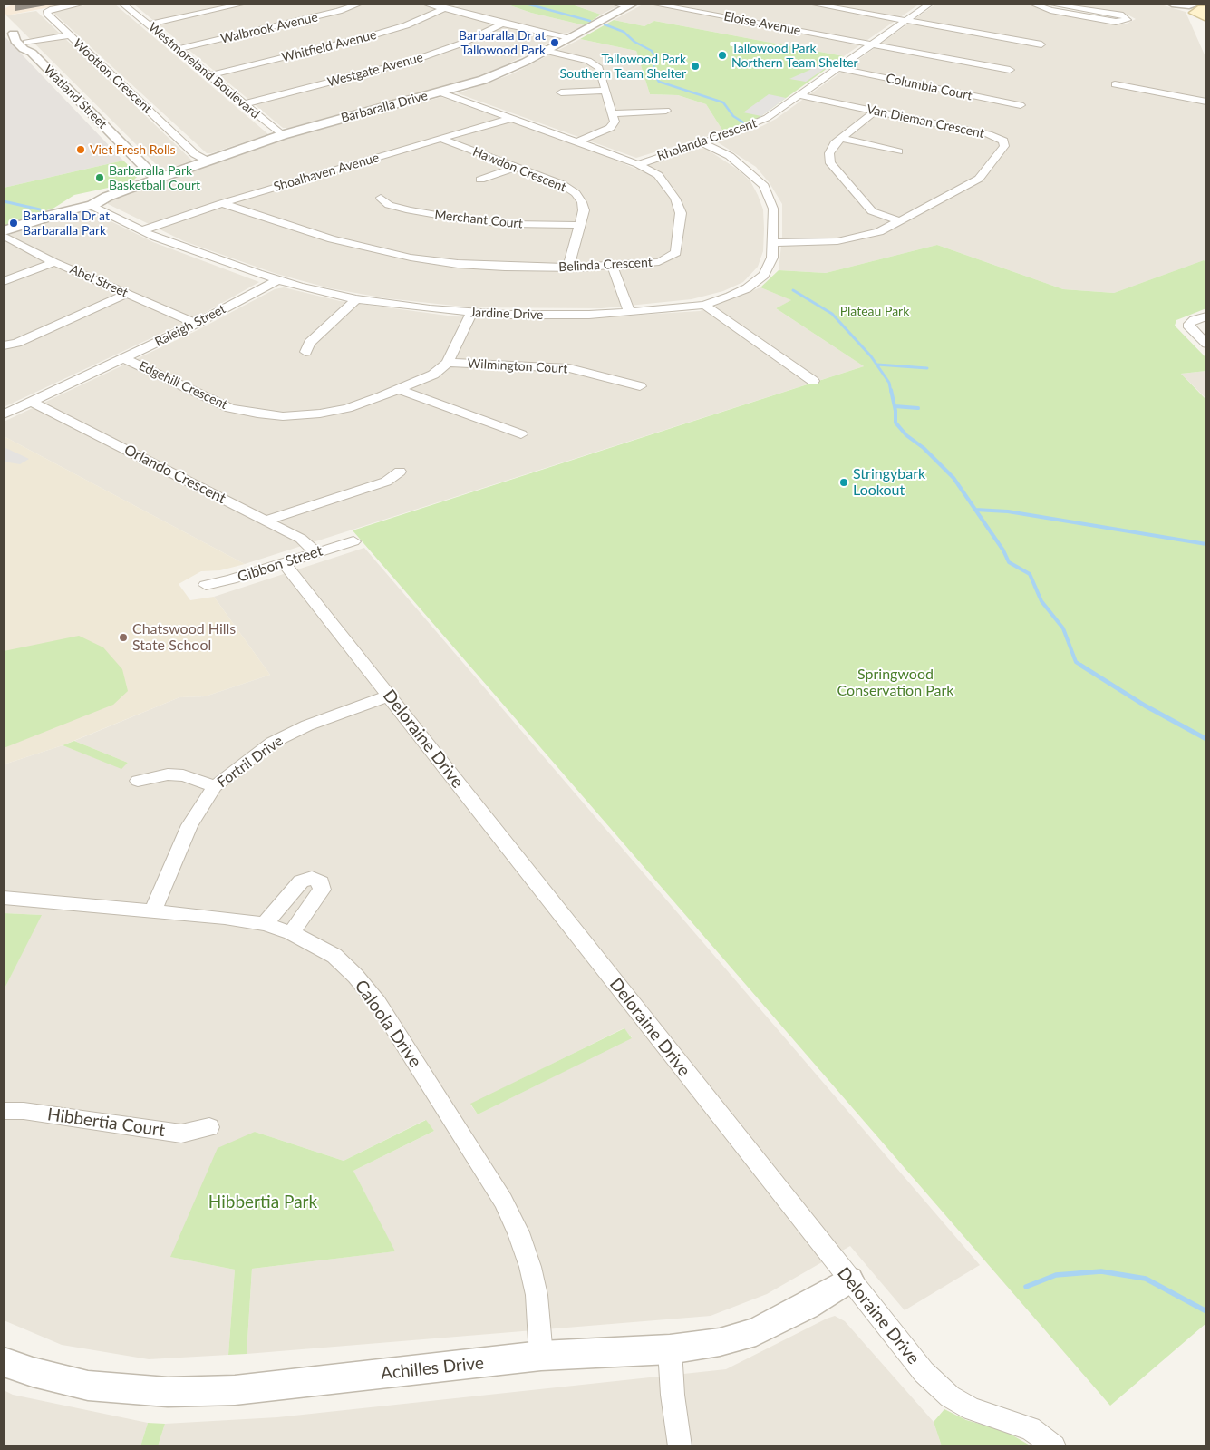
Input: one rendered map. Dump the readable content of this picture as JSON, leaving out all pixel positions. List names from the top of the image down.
{
  "streets": {
    "street": [
      "Eloise Avenue",
      "Walbrook Avenue",
      "Whitfield Avenue",
      "Westgate Avenue",
      "Westmoreland Boulevard",
      "Wootton Crescent",
      "Columbia Court",
      "Watland Street",
      "Barbaralla Drive",
      "Van Dieman Crescent",
      "Rholanda Crescent",
      "Hawdon Crescent",
      "Shoalhaven Avenue",
      "Merchant Court",
      "Belinda Crescent",
      "Abel Street",
      "Jardine Drive",
      "Raleigh Street",
      "Wilmington Court",
      "Edgehill Crescent",
      "Orlando Crescent",
      "Gibbon Street",
      "Deloraine Drive",
      "Fortril Drive",
      "Caloola Drive",
      "Hibbertia Court",
      "Achilles Drive"
    ]
  },
  "crossings": [
    ["Eloise Avenue", "Rholanda Crescent"],
    ["Walbrook Avenue", "Westmoreland Boulevard"],
    ["Whitfield Avenue", "Westmoreland Boulevard"],
    ["Westgate Avenue", "Westmoreland Boulevard"],
    ["Westmoreland Boulevard", "Barbaralla Drive"],
    ["Wootton Crescent", "Barbaralla Drive"],
    ["Columbia Court", "Rholanda Crescent"],
    ["Watland Street", "Barbaralla Drive"],
    ["Barbaralla Drive", "Belinda Crescent"],
    ["Barbaralla Drive", "Jardine Drive"],
    ["Van Dieman Crescent", "Rholanda Crescent"],
    ["Van Dieman Crescent", "Jardine Drive"],
    ["Rholanda Crescent", "Belinda Crescent"],
    ["Rholanda Crescent", "Jardine Drive"],
    ["Hawdon Crescent", "Shoalhaven Avenue"],
    ["Hawdon Crescent", "Merchant Court"],
    ["Hawdon Crescent", "Belinda Crescent"],
    ["Shoalhaven Avenue", "Belinda Crescent"],
    ["Shoalhaven Avenue", "Jardine Drive"],
    ["Abel Street", "Raleigh Street"],
    ["Jardine Drive", "Raleigh Street"],
    ["Raleigh Street", "Edgehill Crescent"],
    ["Raleigh Street", "Orlando Crescent"],
    ["Wilmington Court", "Edgehill Crescent"],
    ["Orlando Crescent", "Gibbon Street"],
    ["Gibbon Street", "Deloraine Drive"],
    ["Deloraine Drive", "Fortril Drive"],
    ["Deloraine Drive", "Achilles Drive"],
    ["Fortril Drive", "Caloola Drive"],
    ["Caloola Drive", "Achilles Drive"]
  ],
  "parks": ["Plateau Park", "Springwood Conservation Park", "Hibbertia Park"],
  "places": [
    "Barbaralla Dr at Tallowood Park",
    "Tallowood Park Northern Team Shelter",
    "Tallowood Park Southern Team Shelter",
    "Viet Fresh Rolls",
    "Barbaralla Park Basketball Court",
    "Barbaralla Dr at Barbaralla Park",
    "Stringybark Lookout",
    "Chatswood Hills State School"
  ]
}
